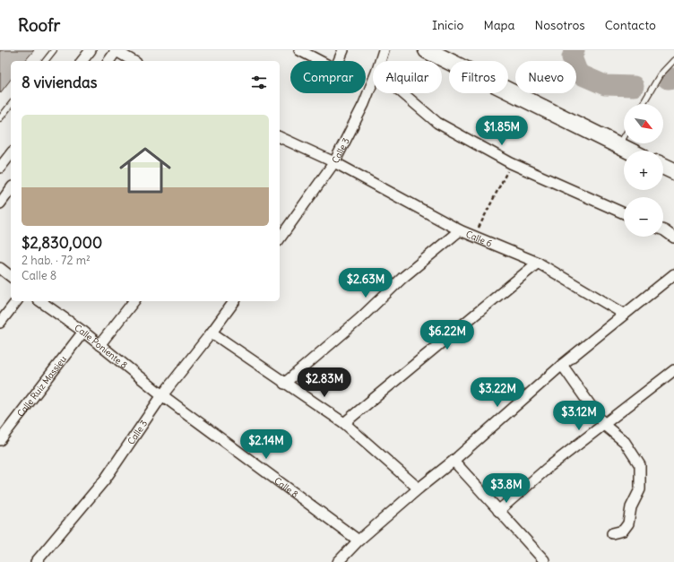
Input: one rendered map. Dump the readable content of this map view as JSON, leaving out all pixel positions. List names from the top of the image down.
{
  "streets": {
    "street": [
      "Calle 3",
      "Calle 6",
      "Calle Poniente 8",
      "Calle Ruiz Massieu",
      "Calle 8"
    ]
  },
  "crossings": [
    ["Calle 3", "Calle 6"],
    ["Calle 3", "Calle Poniente 8"],
    ["Calle 3", "Calle 8"],
    ["Calle Poniente 8", "Calle Ruiz Massieu"],
    ["Calle Poniente 8", "Calle 8"]
  ],
  "north": "bottom right",
  "page": {
    "header": "Roofr",
    "nav": [
      "Inicio",
      "Mapa",
      "Nosotros",
      "Contacto"
    ],
    "chip": [
      "Comprar",
      "Alquilar",
      "Filtros",
      "Nuevo"
    ],
    "heading": "8 viviendas",
    "map_buttons": ["+", "−"],
    "list": [
      {
        "name": "$2,830,000",
        "note": "2 hab. · 72 m² · Calle 8"
      }
    ],
    "price": [
      "$1.85M",
      "$2.63M",
      "$6.22M",
      "$2.83M",
      "$3.22M",
      "$3.12M",
      "$2.14M",
      "$3.8M"
    ]
  }
}
